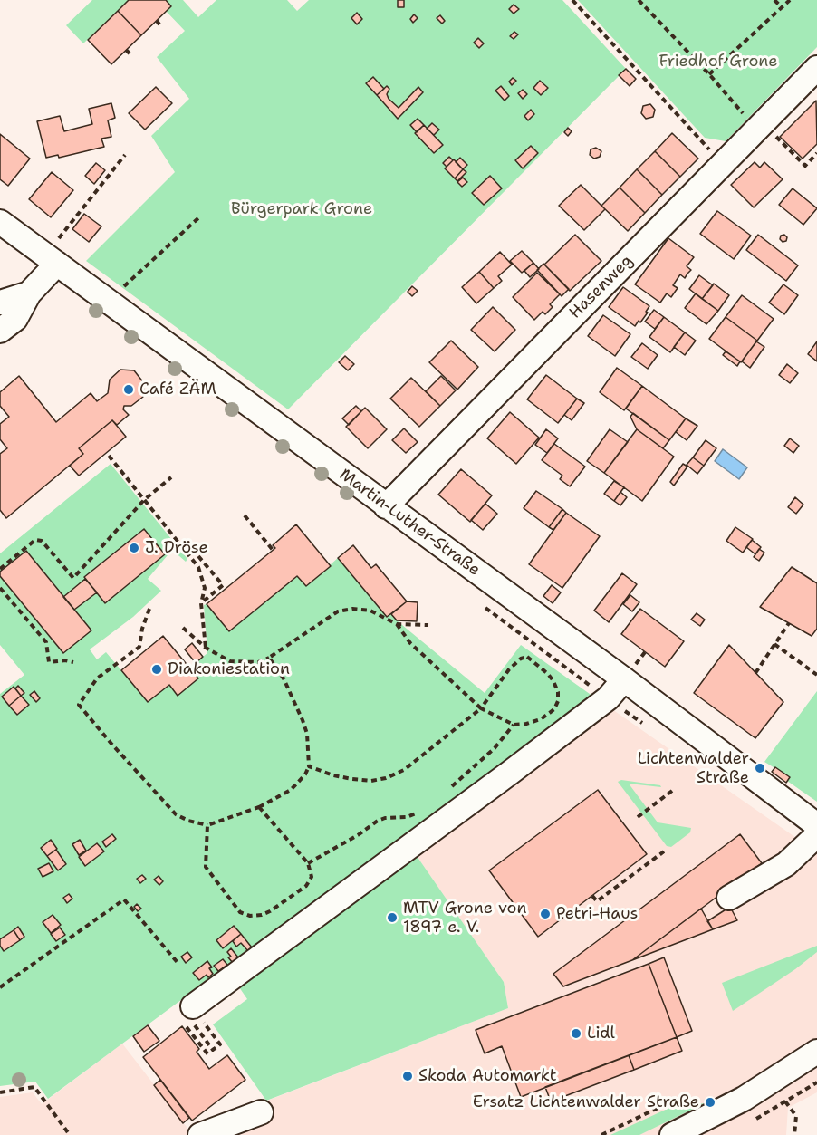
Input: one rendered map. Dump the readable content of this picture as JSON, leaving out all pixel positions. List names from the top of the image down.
{
  "streets": {
    "street": ["Hasenweg", "Martin-Luther-Straße"]
  },
  "crossings": [
    ["Hasenweg", "Martin-Luther-Straße"]
  ],
  "parks": ["Friedhof Grone", "Bürgerpark Grone"],
  "places": [
    "Café ZÄM",
    "J. Dröse",
    "Diakoniestation",
    "Lichtenwalder Straße",
    "Petri-Haus",
    "MTV Grone von 1897 e. V.",
    "Lidl",
    "Skoda Automarkt",
    "Ersatz Lichtenwalder Straße"
  ]
}
